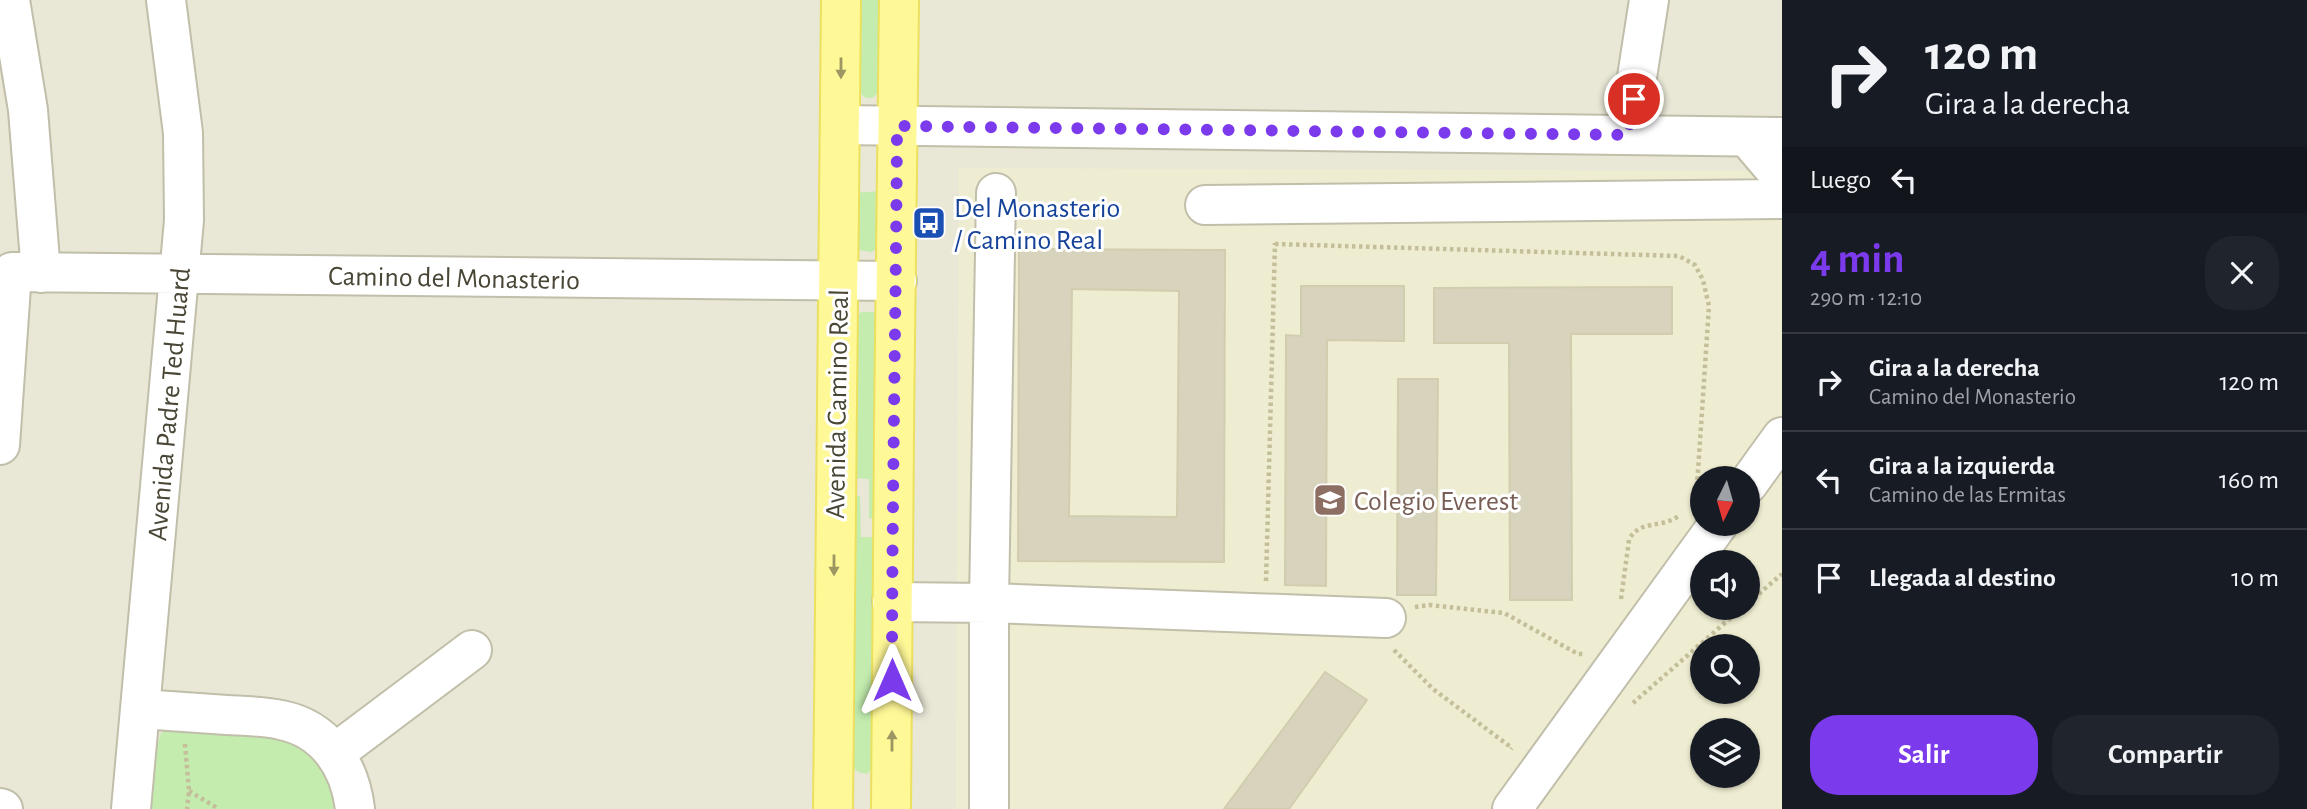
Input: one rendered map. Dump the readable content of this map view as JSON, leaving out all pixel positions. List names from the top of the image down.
{
  "streets": {
    "main road": ["Avenida Camino Real"],
    "street": ["Camino del Monasterio", "Avenida Padre Ted Huard"]
  },
  "crossings": [
    ["Camino del Monasterio", "Avenida Padre Ted Huard"],
    ["Camino del Monasterio", "Avenida Camino Real"]
  ],
  "places": {
    "bus stop": ["Del Monasterio / Camino Real"],
    "school or university": ["Colegio Everest"]
  },
  "north": "bottom",
  "page": {
    "turn": ["120 m", "Gira a la derecha"],
    "then": "Luego",
    "heading": ["4 min", "290 m · 12:10"],
    "list": [
      {
        "name": "Gira a la derecha",
        "note": "Camino del Monasterio",
        "value": "120 m"
      },
      {
        "name": "Gira a la izquierda",
        "note": "Camino de las Ermitas",
        "value": "160 m"
      },
      {
        "name": "Llegada al destino",
        "value": "10 m"
      }
    ],
    "buttons": ["Salir", "Compartir"]
  }
}
